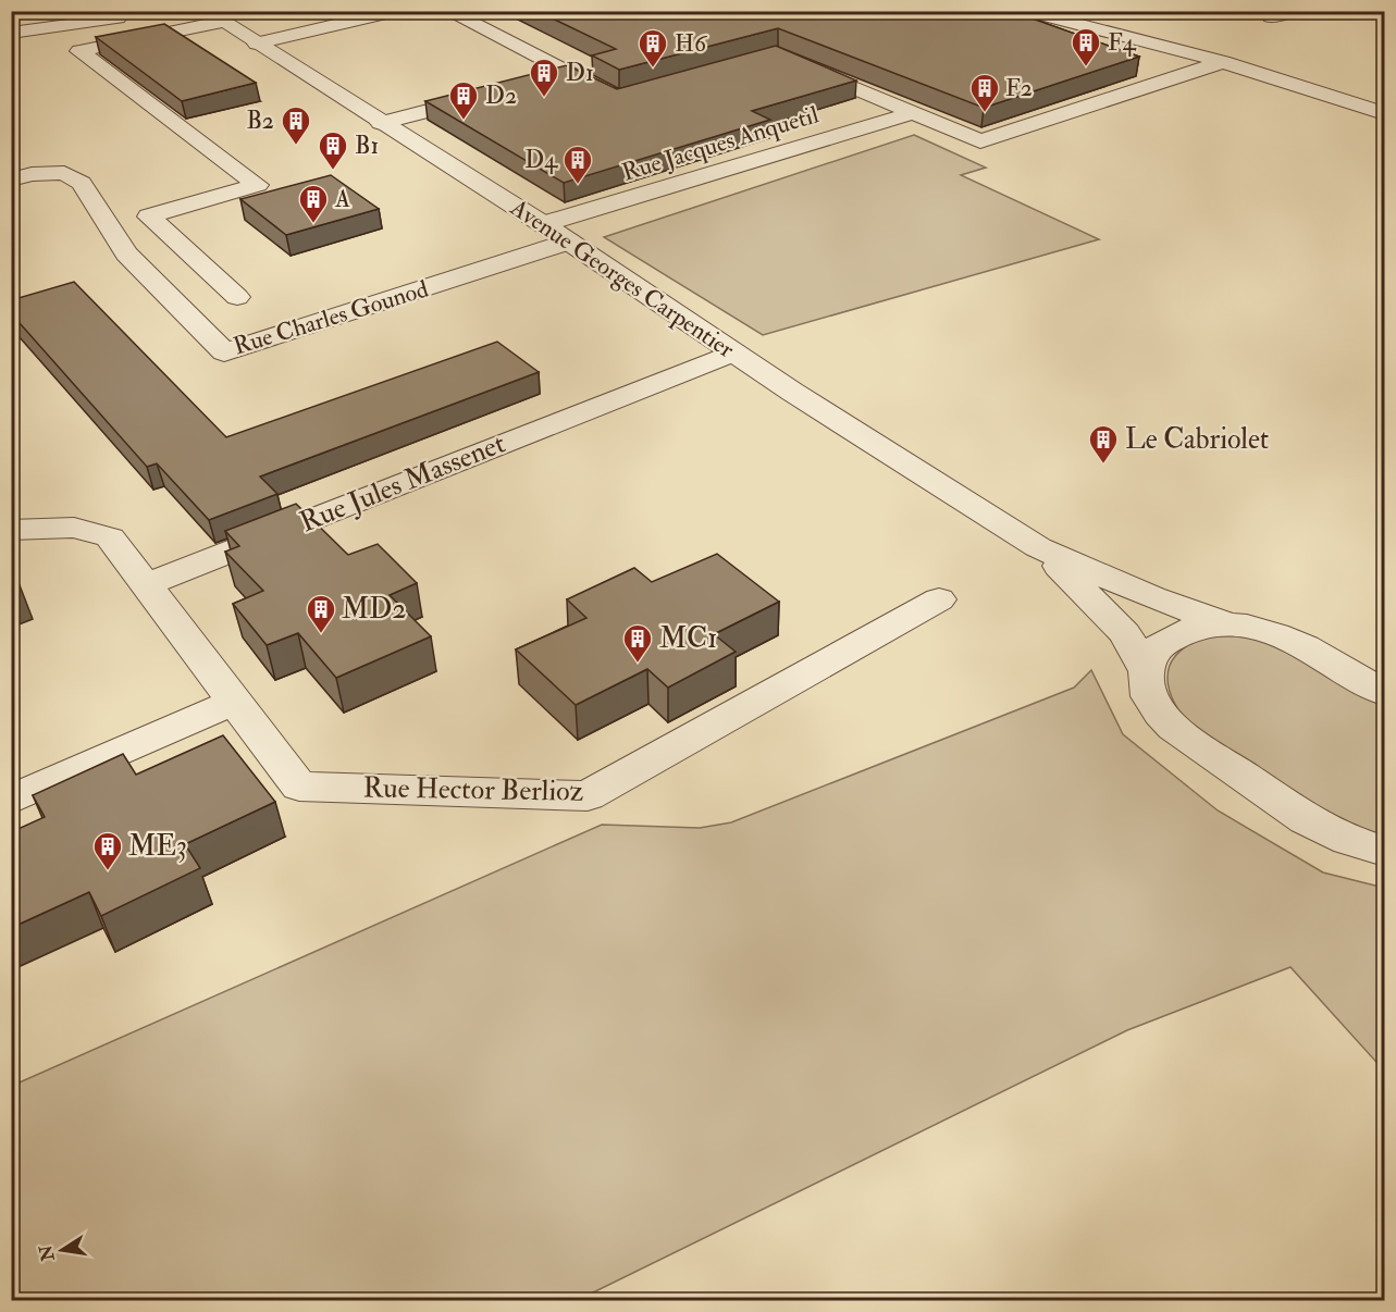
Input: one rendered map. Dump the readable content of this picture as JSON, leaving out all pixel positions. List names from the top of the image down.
{
  "streets": {
    "street": [
      "Rue Jacques Anquetil",
      "Avenue Georges Carpentier",
      "Rue Charles Gounod",
      "Rue Jules Massenet",
      "Rue Hector Berlioz"
    ]
  },
  "crossings": [
    ["Rue Jacques Anquetil", "Avenue Georges Carpentier"],
    ["Avenue Georges Carpentier", "Rue Charles Gounod"],
    ["Avenue Georges Carpentier", "Rue Jules Massenet"],
    ["Rue Jules Massenet", "Rue Hector Berlioz"]
  ],
  "places": {
    "building": [
      "F4",
      "H6",
      "D1",
      "F2",
      "D2",
      "B2",
      "B1",
      "D4",
      "A",
      "Le Cabriolet",
      "MD2",
      "MC1",
      "ME3"
    ]
  },
  "north": "left"
}
